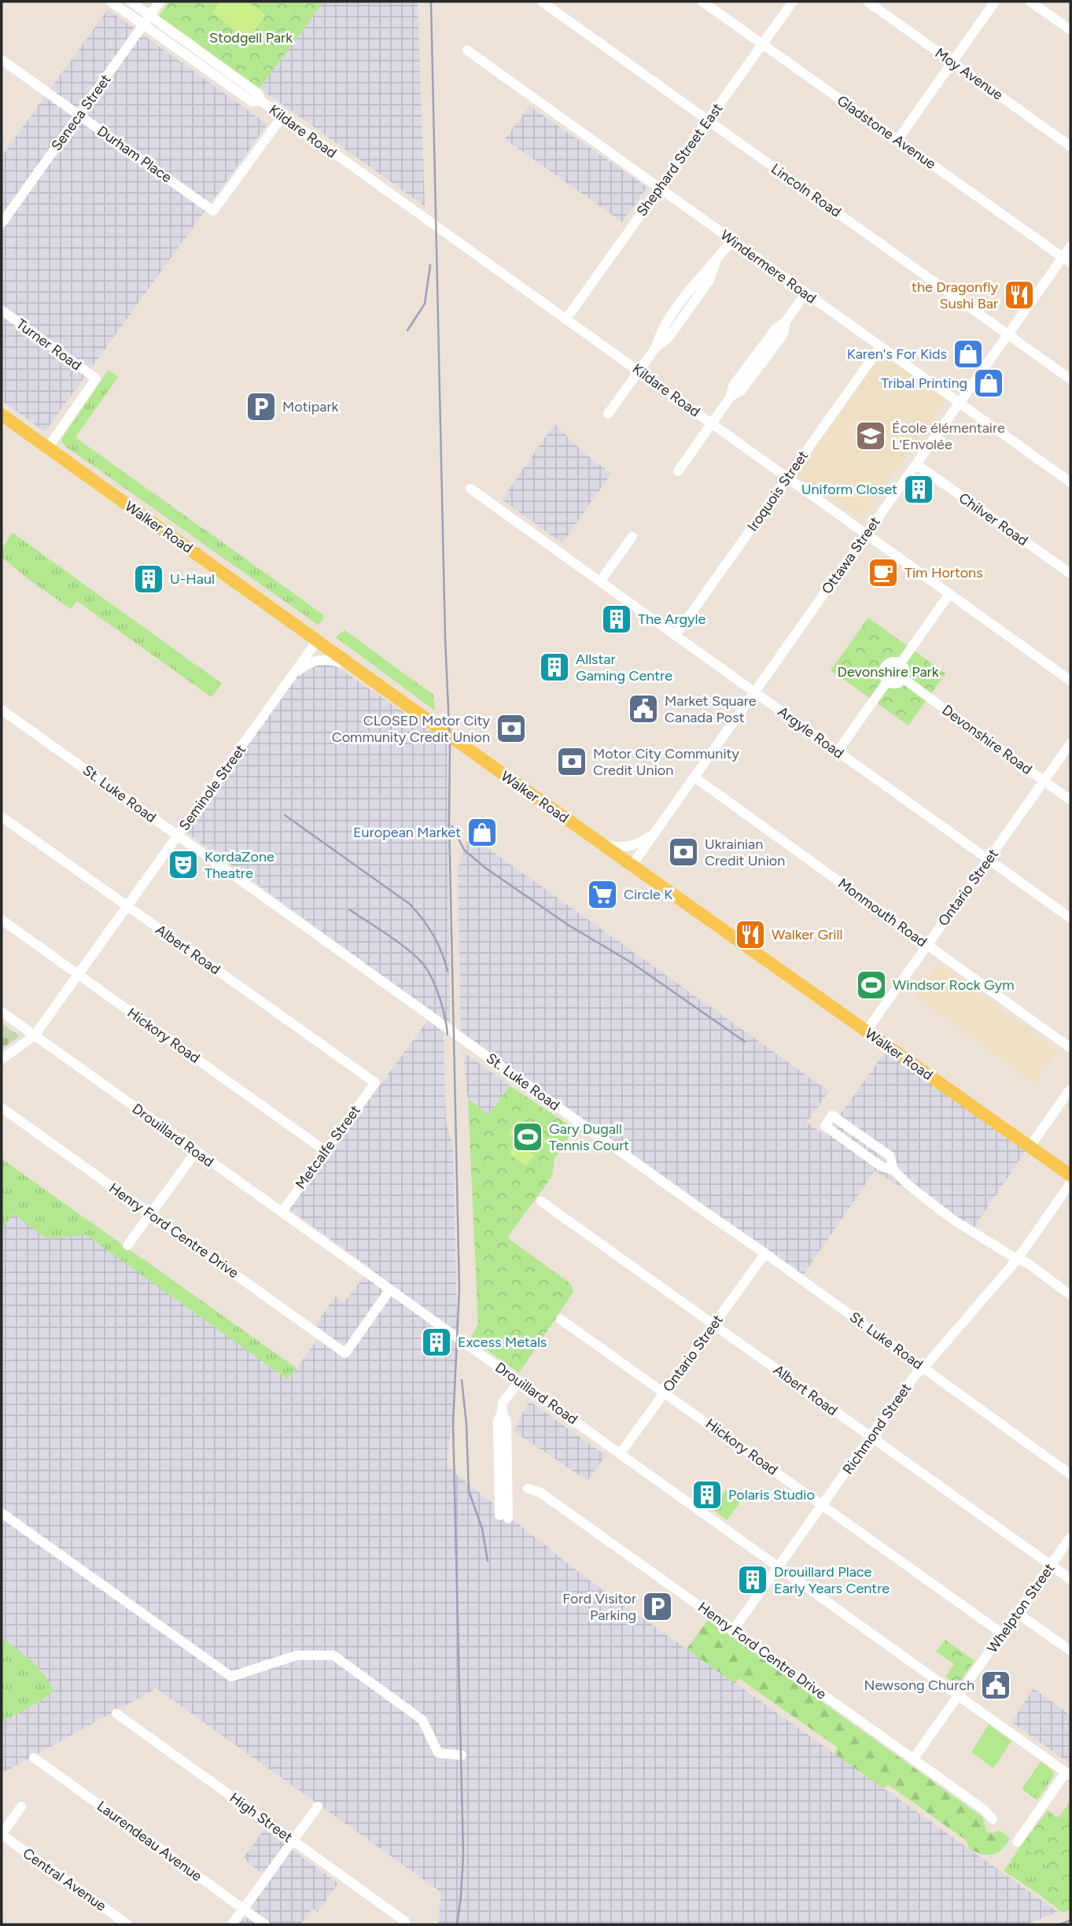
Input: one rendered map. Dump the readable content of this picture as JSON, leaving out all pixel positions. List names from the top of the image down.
{
  "streets": {
    "main road": ["Walker Road"],
    "street": [
      "Moy Avenue",
      "Seneca Street",
      "Kildare Road",
      "Gladstone Avenue",
      "Durham Place",
      "Shephard Street East",
      "Lincoln Road",
      "Windermere Road",
      "Turner Road",
      "Iroquois Street",
      "Chilver Road",
      "Ottawa Street",
      "Argyle Road",
      "Devonshire Road",
      "Seminole Street",
      "St. Luke Road",
      "Ontario Street",
      "Monmouth Road",
      "Albert Road",
      "Hickory Road",
      "Drouillard Road",
      "Metcalfe Street",
      "Henry Ford Centre Drive",
      "Richmond Street",
      "Whelpton Street",
      "High Street",
      "Laurendeau Avenue",
      "Central Avenue"
    ]
  },
  "crossings": [
    ["Seneca Street", "Kildare Road"],
    ["Seneca Street", "Durham Place"],
    ["Kildare Road", "Durham Place"],
    ["Kildare Road", "Shephard Street East"],
    ["Kildare Road", "Iroquois Street"],
    ["Kildare Road", "Ottawa Street"],
    ["Gladstone Avenue", "Shephard Street East"],
    ["Gladstone Avenue", "Ottawa Street"],
    ["Shephard Street East", "Lincoln Road"],
    ["Shephard Street East", "Windermere Road"],
    ["Lincoln Road", "Ottawa Street"],
    ["Windermere Road", "Iroquois Street"],
    ["Windermere Road", "Ottawa Street"],
    ["Turner Road", "Walker Road"],
    ["Iroquois Street", "Argyle Road"],
    ["Chilver Road", "Ottawa Street"],
    ["Walker Road", "Ottawa Street"],
    ["Walker Road", "Seminole Street"],
    ["Walker Road", "Ontario Street"],
    ["Ottawa Street", "Argyle Road"],
    ["Ottawa Street", "Monmouth Road"],
    ["Argyle Road", "Ontario Street"],
    ["Devonshire Road", "Ontario Street"],
    ["Seminole Street", "St. Luke Road"],
    ["Seminole Street", "Albert Road"],
    ["Seminole Street", "Hickory Road"],
    ["Seminole Street", "Drouillard Road"],
    ["St. Luke Road", "Ontario Street"],
    ["St. Luke Road", "Richmond Street"],
    ["Ontario Street", "Monmouth Road"],
    ["Ontario Street", "Albert Road"],
    ["Ontario Street", "Hickory Road"],
    ["Ontario Street", "Drouillard Road"],
    ["Albert Road", "Metcalfe Street"],
    ["Albert Road", "Richmond Street"],
    ["Albert Road", "Whelpton Street"],
    ["Hickory Road", "Metcalfe Street"],
    ["Hickory Road", "Richmond Street"],
    ["Hickory Road", "Whelpton Street"],
    ["Drouillard Road", "Metcalfe Street"],
    ["Drouillard Road", "Henry Ford Centre Drive"],
    ["Drouillard Road", "Richmond Street"],
    ["Drouillard Road", "Whelpton Street"],
    ["Henry Ford Centre Drive", "Richmond Street"],
    ["Henry Ford Centre Drive", "Whelpton Street"]
  ],
  "parks": ["Stodgell Park", "Devonshire Park"],
  "places": {
    "restaurant": ["the Dragonfly Sushi Bar", "Walker Grill"],
    "shop": ["Karen's For Kids", "Tribal Printing", "European Market"],
    "parking": ["Motipark", "Ford Visitor Parking"],
    "school or university": ["École élémentaire L'Envolée"],
    "building": [
      "Uniform Closet",
      "U-Haul",
      "The Argyle",
      "Allstar Gaming Centre",
      "Excess Metals",
      "Polaris Studio",
      "Drouillard Place Early Years Centre"
    ],
    "cafe": ["Tim Hortons"],
    "public building": ["Market Square Canada Post", "Newsong Church"],
    "bank": ["CLOSED Motor City Community Credit Union", "Motor City Community Credit Union", "Ukrainian Credit Union"],
    "theatre": ["KordaZone Theatre"],
    "supermarket": ["Circle K"],
    "sports": ["Windsor Rock Gym", "Gary Dugall Tennis Court"]
  }
}
